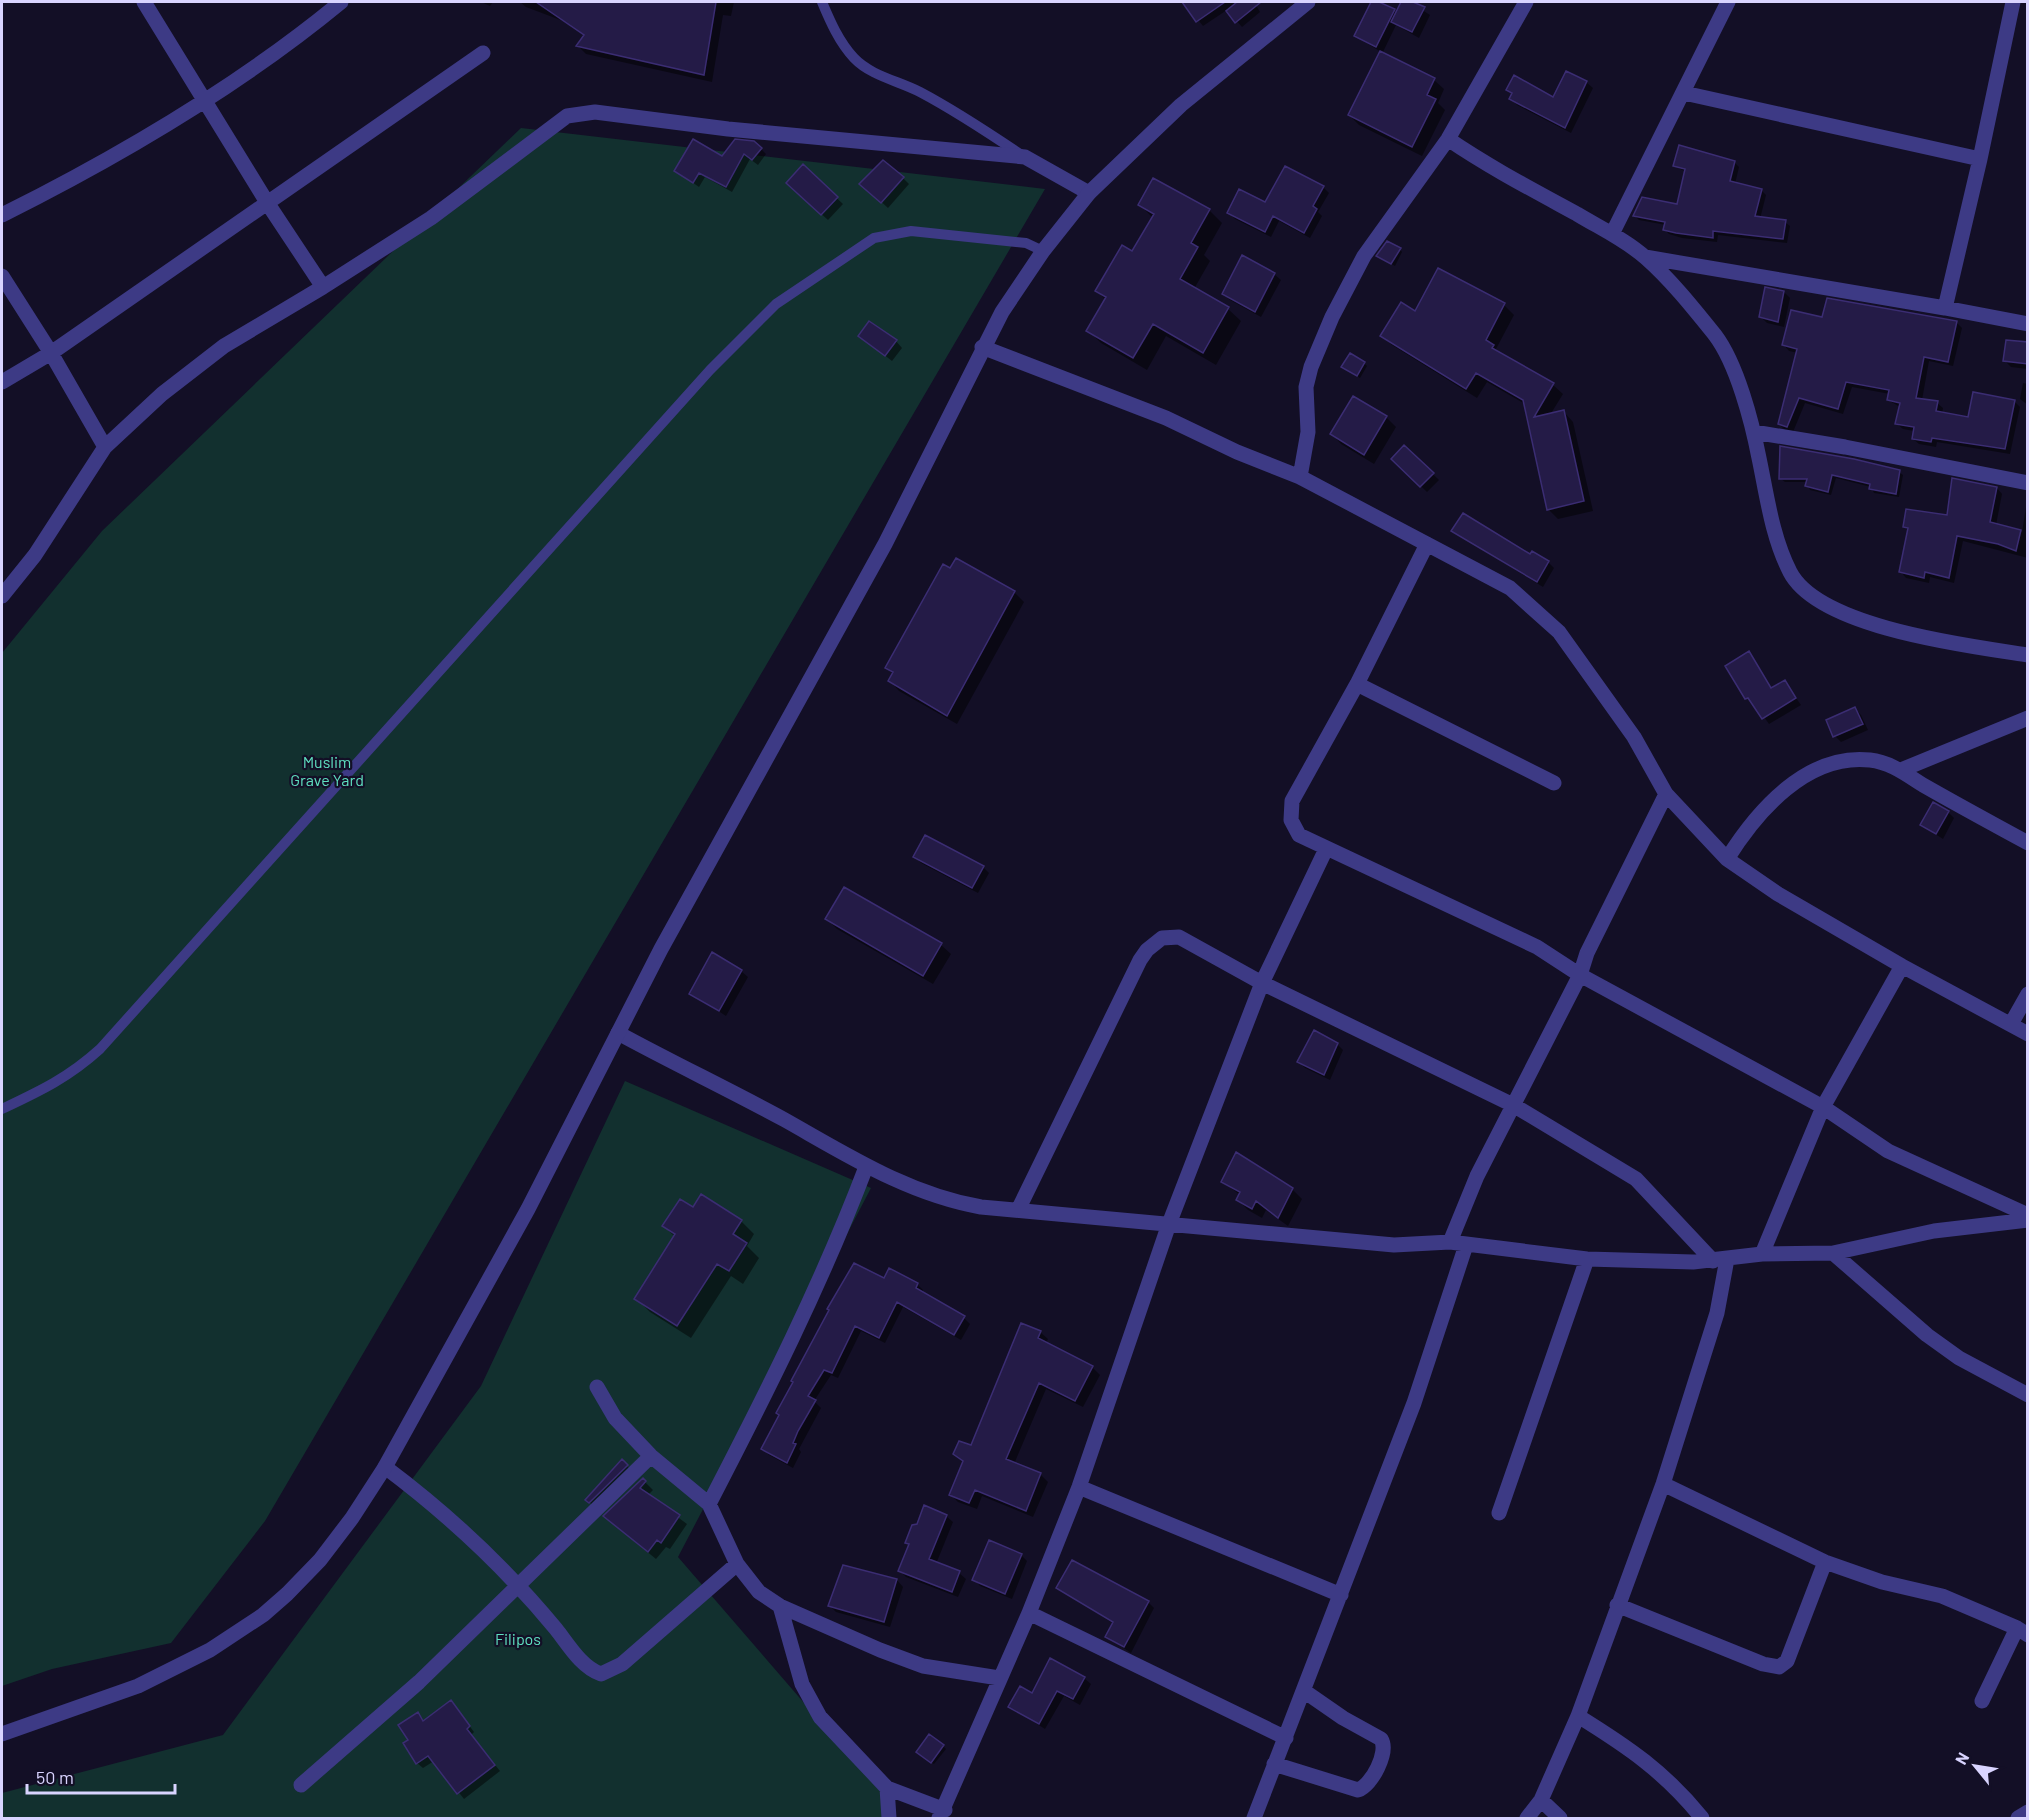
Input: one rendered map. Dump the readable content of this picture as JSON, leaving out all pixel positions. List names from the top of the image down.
{
  "parks": ["Muslim Grave Yard", "Filipos"],
  "scale_bar": "50 m",
  "north": "top left"
}
